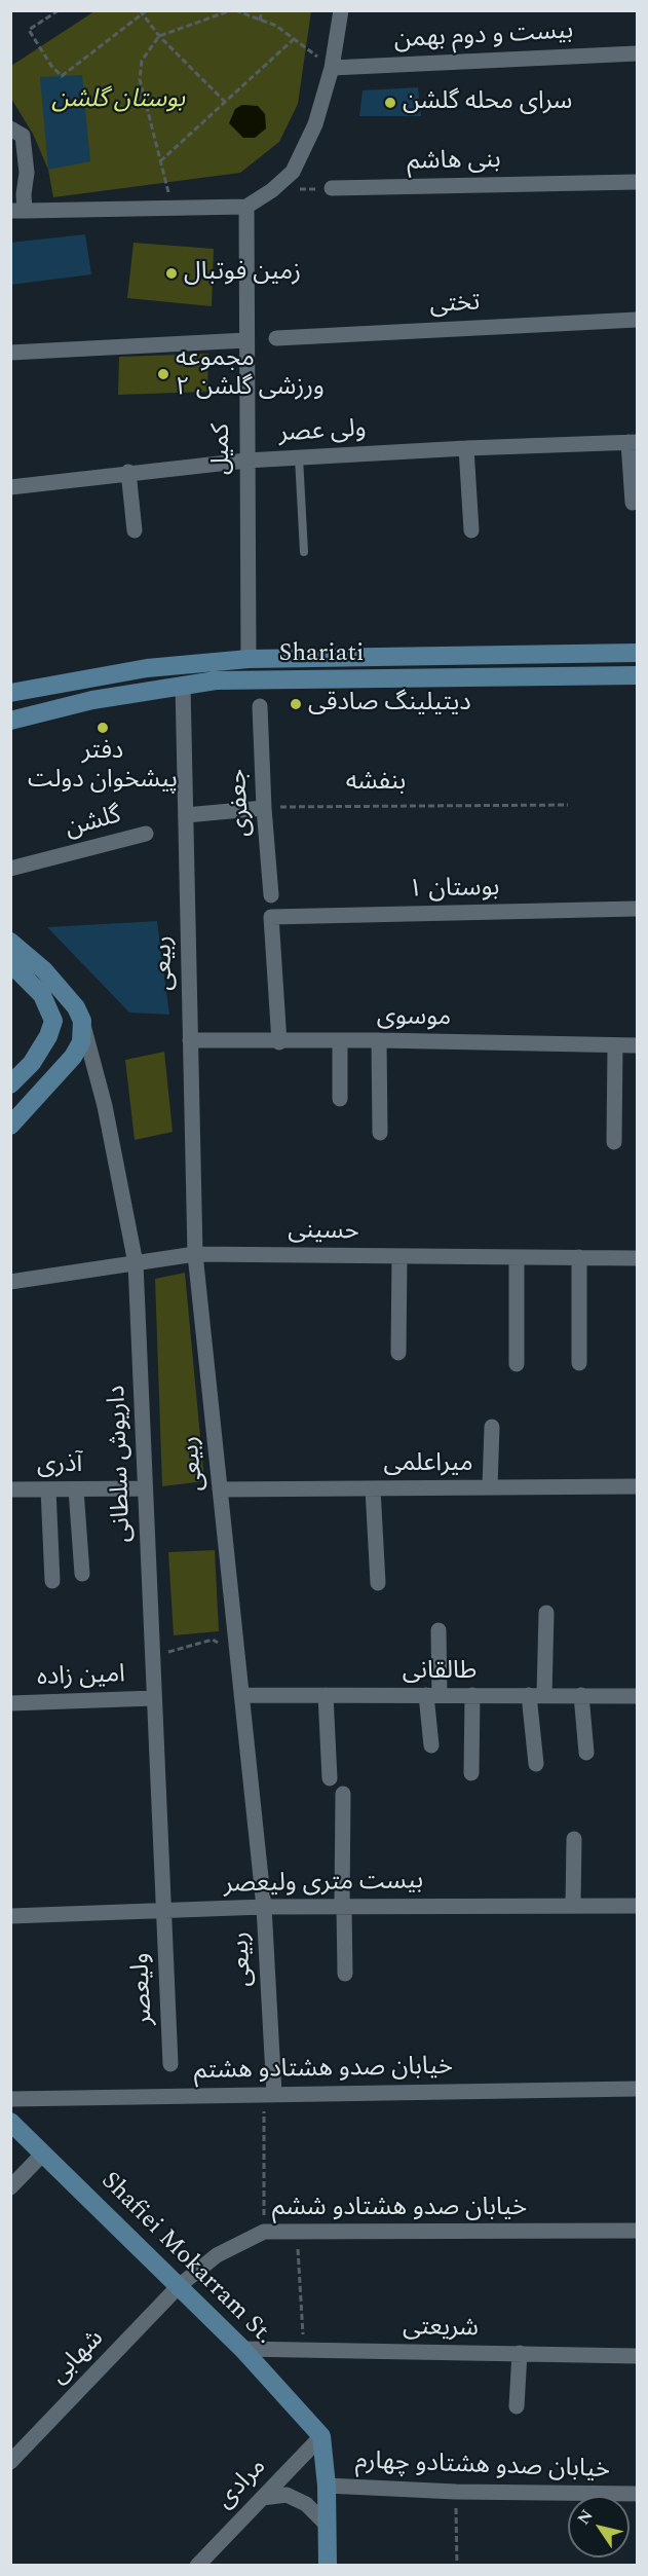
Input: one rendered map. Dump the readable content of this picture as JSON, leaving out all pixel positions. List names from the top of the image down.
{
  "streets": {
    "main road": ["Shariati", "Shafiei Mokarram St."],
    "street": [
      "بیست و دوم بهمن",
      "بنی هاشم",
      "تختی",
      "ولی عصر",
      "کمیل",
      "جعفری",
      "گلشن",
      "بوستان ۱",
      "ربیعی",
      "موسوی",
      "حسینی",
      "داریوش سلطانی",
      "میراعلمی",
      "آذری",
      "طالقانی",
      "امین زاده",
      "بیست متری ولیعصر",
      "ولیعصر",
      "خیابان صدو هشتادو هشتم",
      "خیابان صدو هشتادو ششم",
      "شریعتی",
      "شهابی",
      "خیابان صدو هشتادو چهارم",
      "مرادی"
    ],
    "path": ["بنفشه"]
  },
  "crossings": [
    ["ولی عصر", "کمیل"],
    ["کمیل", "Shariati"],
    ["Shariati", "ربیعی"],
    ["بنفشه", "جعفری"],
    ["بوستان ۱", "موسوی"],
    ["ربیعی", "موسوی"],
    ["ربیعی", "حسینی"],
    ["ربیعی", "میراعلمی"],
    ["ربیعی", "طالقانی"],
    ["ربیعی", "بیست متری ولیعصر"],
    ["ربیعی", "خیابان صدو هشتادو هشتم"],
    ["حسینی", "داریوش سلطانی"],
    ["داریوش سلطانی", "آذری"],
    ["داریوش سلطانی", "امین زاده"],
    ["داریوش سلطانی", "بیست متری ولیعصر"],
    ["داریوش سلطانی", "ولیعصر"],
    ["بیست متری ولیعصر", "ولیعصر"],
    ["خیابان صدو هشتادو ششم", "Shafiei Mokarram St."],
    ["خیابان صدو هشتادو ششم", "شهابی"],
    ["Shafiei Mokarram St.", "شریعتی"],
    ["Shafiei Mokarram St.", "شهابی"],
    ["Shafiei Mokarram St.", "مرادی"]
  ],
  "parks": ["بوستان گلشن"],
  "places": [
    "سرای محله گلشن",
    "زمین فوتبال",
    "مجموعه ورزشی گلشن ۲",
    "دیتیلینگ صادقی",
    "دفتر پیشخوان دولت"
  ],
  "north": "top left"
}
